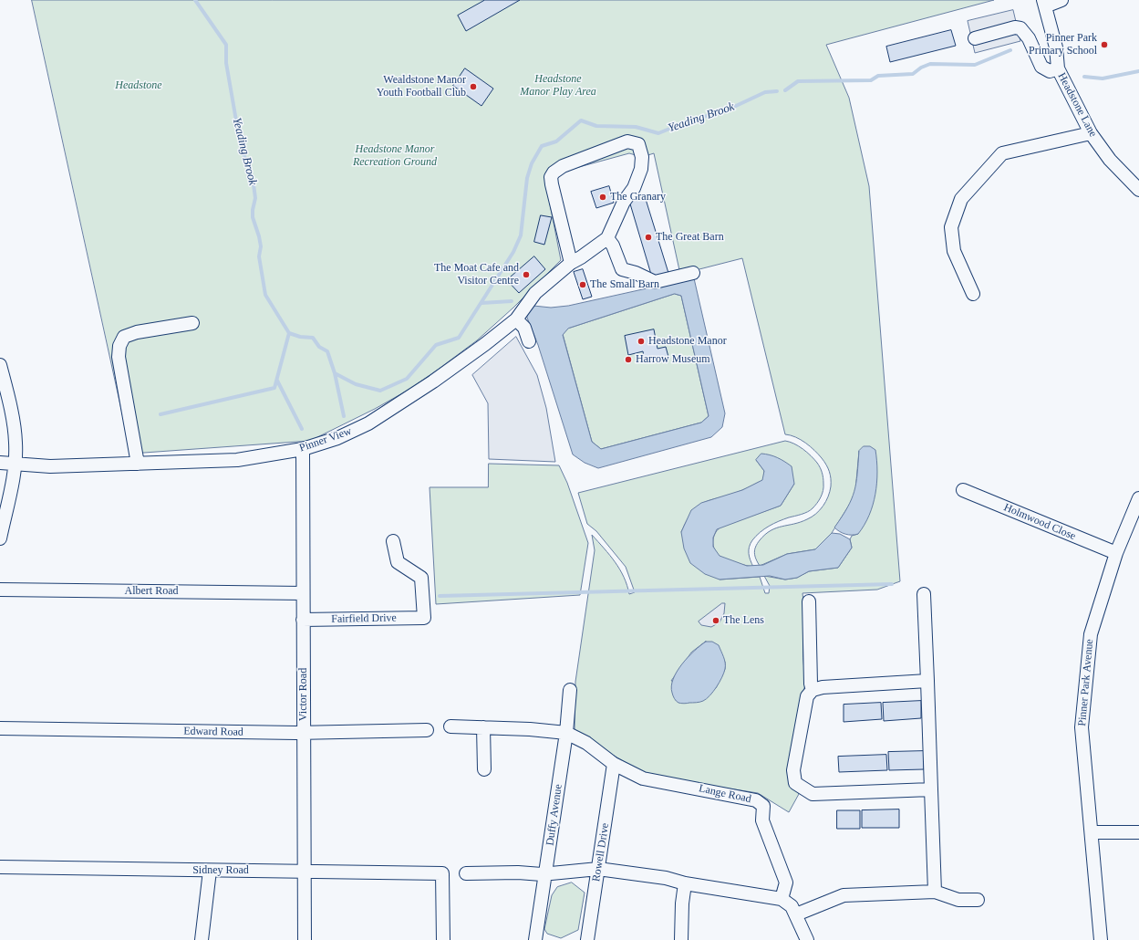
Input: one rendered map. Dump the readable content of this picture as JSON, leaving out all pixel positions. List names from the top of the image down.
{
  "streets": {
    "street": [
      "Headstone Lane",
      "Pinner View",
      "Holmwood Close",
      "Albert Road",
      "Fairfield Drive",
      "Pinner Park Avenue",
      "Victor Road",
      "Edward Road",
      "Lange Road",
      "Duffy Avenue",
      "Rowell Drive",
      "Sidney Road"
    ]
  },
  "crossings": [
    ["Pinner View", "Victor Road"],
    ["Holmwood Close", "Pinner Park Avenue"],
    ["Albert Road", "Victor Road"],
    ["Fairfield Drive", "Victor Road"],
    ["Victor Road", "Edward Road"],
    ["Victor Road", "Sidney Road"],
    ["Lange Road", "Rowell Drive"]
  ],
  "water": ["Yeading Brook"],
  "parks": ["Headstone Manor Play Area", "Headstone", "Headstone Manor Recreation Ground"],
  "places": [
    "Pinner Park Primary School",
    "Wealdstone Manor Youth Football Club",
    "The Granary",
    "The Great Barn",
    "The Moat Cafe and Visitor Centre",
    "The Small Barn",
    "Headstone Manor",
    "Harrow Museum",
    "The Lens"
  ]
}
